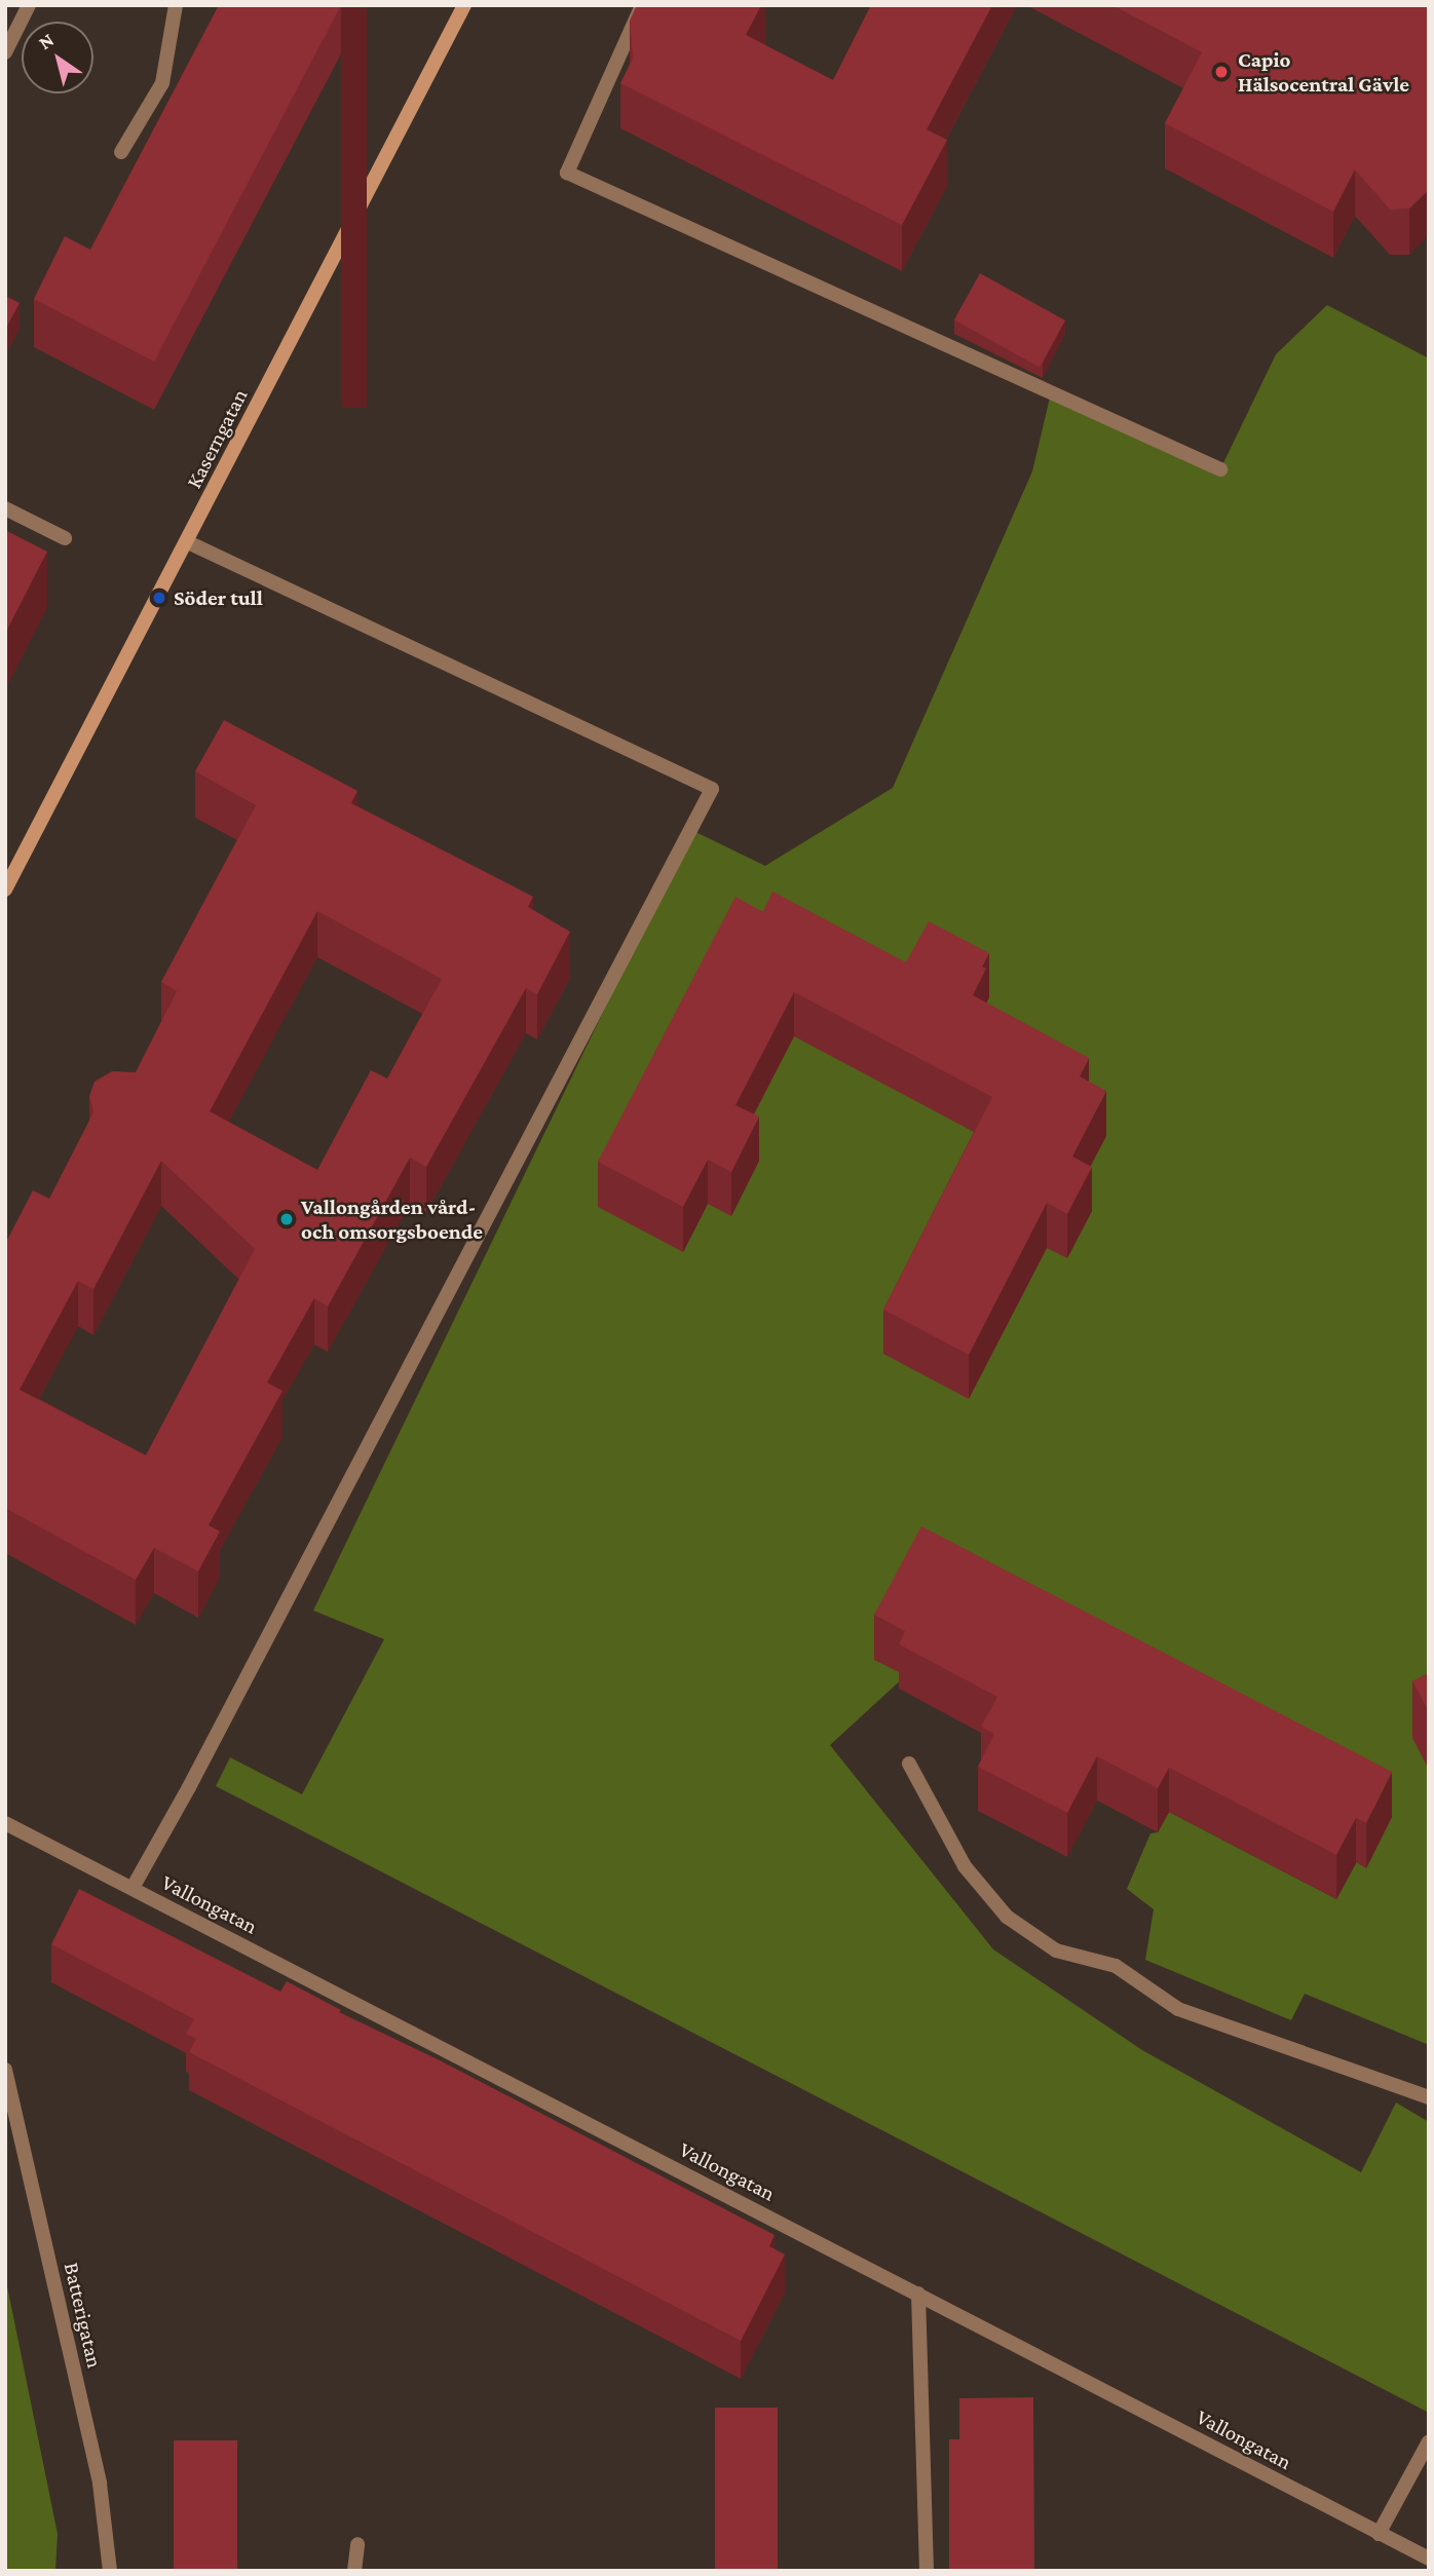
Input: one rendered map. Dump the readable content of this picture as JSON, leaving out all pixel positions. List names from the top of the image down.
{
  "streets": {
    "main road": ["Kaserngatan"],
    "street": ["Vallongatan", "Batterigatan"]
  },
  "places": ["Capio Hälsocentral Gävle", "Söder tull", "Vallongården vård- och omsorgsboende"],
  "north": "top left"
}
